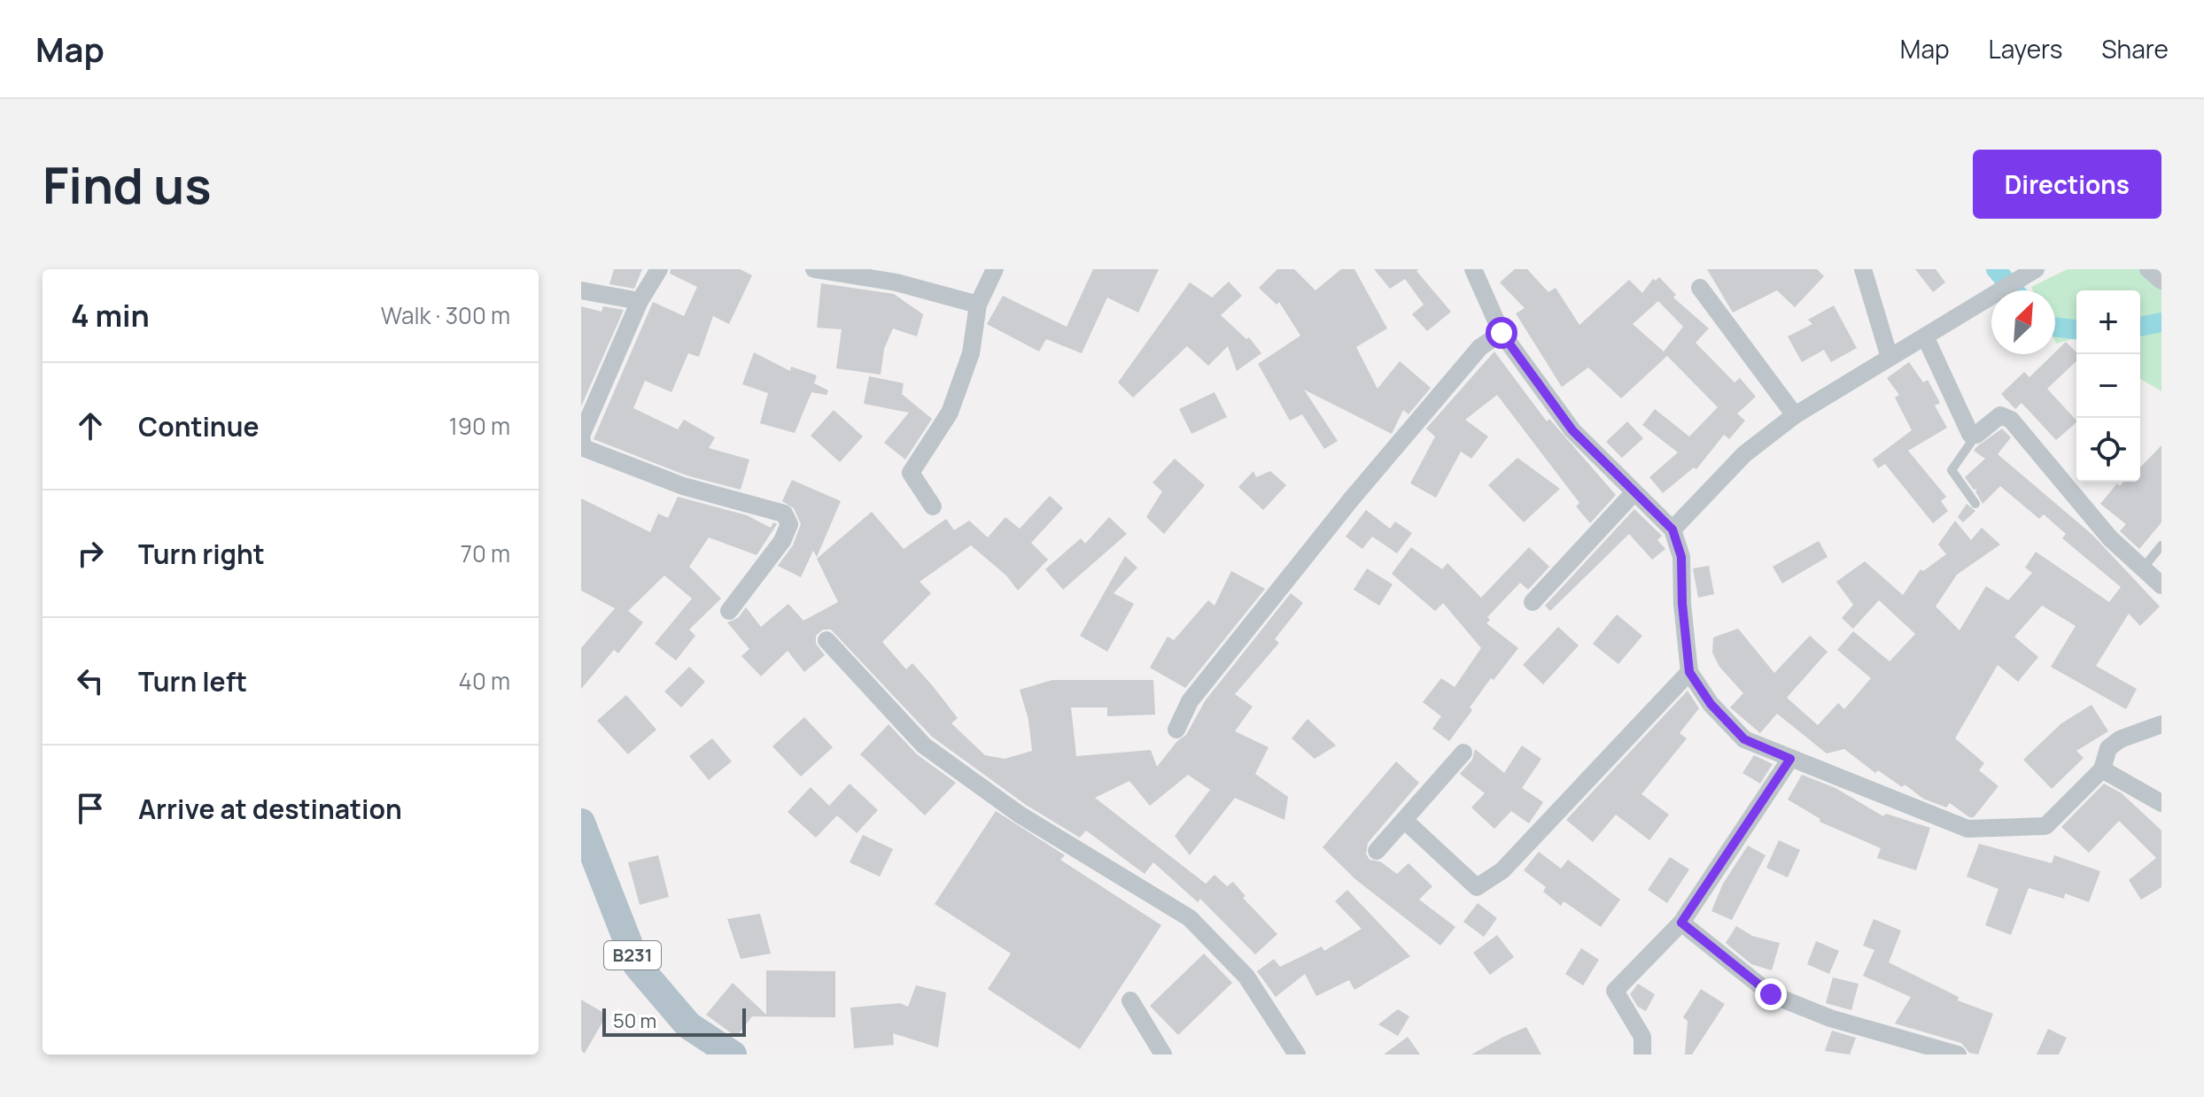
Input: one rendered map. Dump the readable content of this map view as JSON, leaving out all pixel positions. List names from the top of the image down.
{
  "streets": {
    "main road": ["B231"]
  },
  "scale_bar": "50 m",
  "north": "top right",
  "page": {
    "header": "Map",
    "nav": ["Map", "Layers", "Share"],
    "buttons": "Directions",
    "title": "Find us",
    "heading": ["4 min", "Walk · 300 m"],
    "map_buttons": ["+", "−"],
    "list": [
      ["Continue", "190 m"],
      ["Turn right", "70 m"],
      ["Turn left", "40 m"],
      "Arrive at destination"
    ],
    "scale": "50 m"
  }
}
